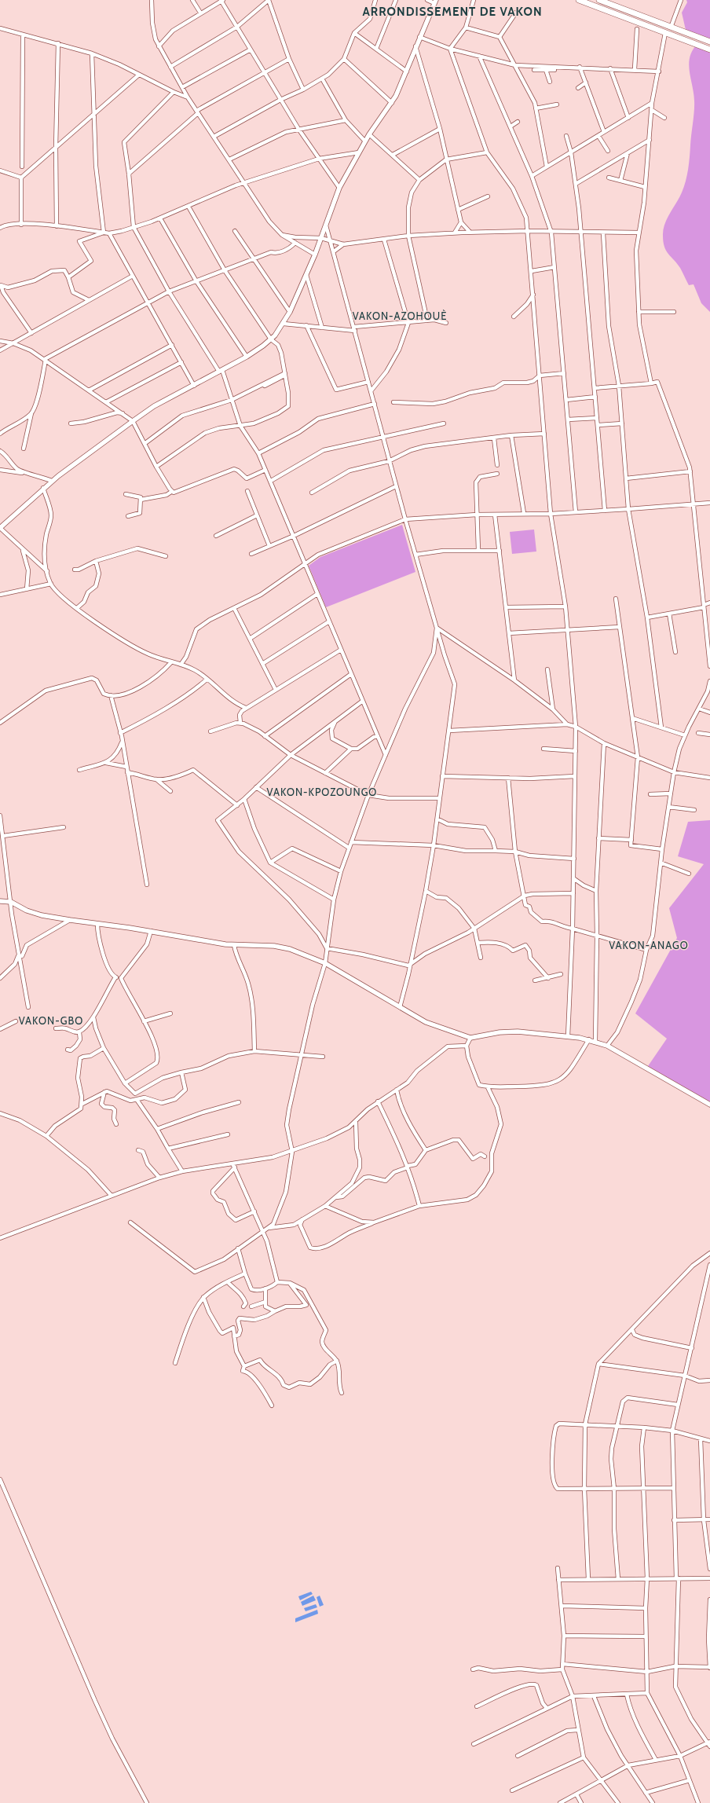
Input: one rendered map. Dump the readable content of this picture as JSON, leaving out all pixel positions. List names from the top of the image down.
{
  "districts": [
    "ARRONDISSEMENT DE VAKON",
    "VAKON-AZOHOUÈ",
    "VAKON-KPOZOUNGO",
    "VAKON-ANAGO",
    "VAKON-GBO"
  ]
}
